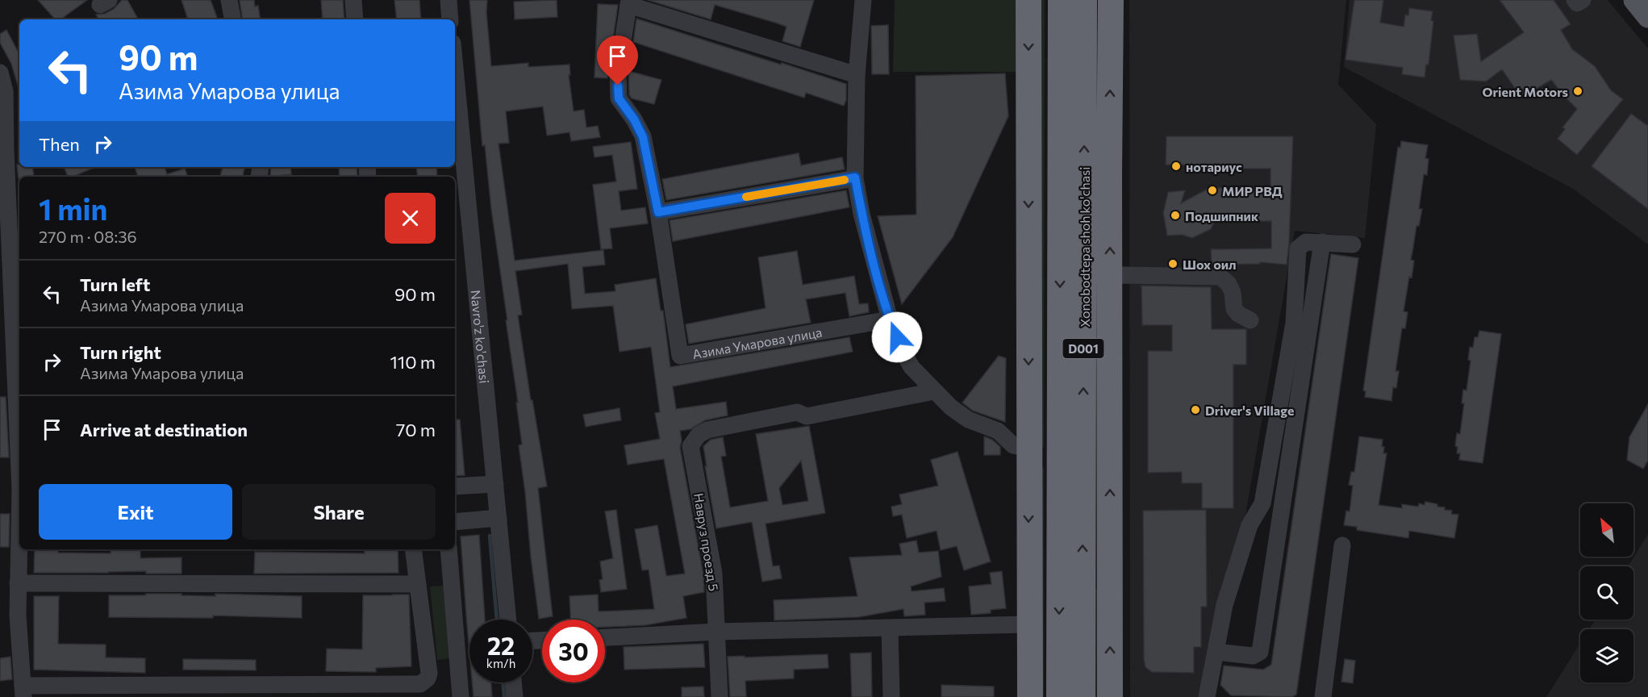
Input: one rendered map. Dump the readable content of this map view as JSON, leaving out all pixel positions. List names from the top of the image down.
{
  "streets": {
    "highway": ["Xonobodtepa shoh ko'chasi", "D001"],
    "street": ["Navro'z ko'chasi", "Азима Умарова улица", "Навруз проезд 5"]
  },
  "places": [
    "Orient Motors",
    "нотариус",
    "МИР РВД",
    "Подшипник",
    "Шох оил",
    "Driver's Village"
  ],
  "north": "top left",
  "page": {
    "turn": ["90 m", "Азима Умарова улица"],
    "then": "Then",
    "heading": ["1 min", "270 m · 08:36"],
    "list": [
      {
        "name": "Turn left",
        "note": "Азима Умарова улица",
        "value": "90 m"
      },
      {
        "name": "Turn right",
        "note": "Азима Умарова улица",
        "value": "110 m"
      },
      {
        "name": "Arrive at destination",
        "value": "70 m"
      }
    ],
    "buttons": ["Exit", "Share"],
    "speed": "22 km/h",
    "limit": "30"
  }
}
